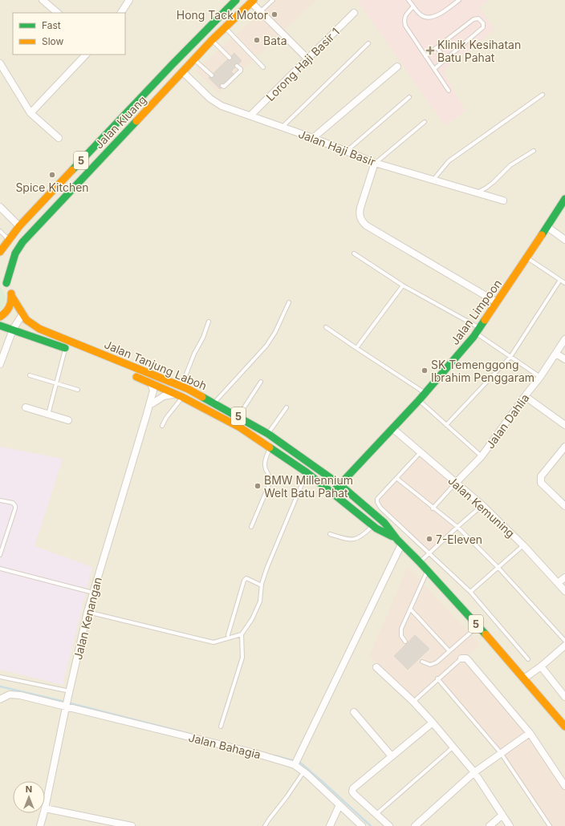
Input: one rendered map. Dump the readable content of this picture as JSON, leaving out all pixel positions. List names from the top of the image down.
{
  "streets": {
    "main road": [
      "Jalan Kluang",
      "5",
      "Jalan Limpoon",
      "Jalan Tanjung Laboh"
    ],
    "street": [
      "Lorong Haji Basir 1",
      "Jalan Haji Basir",
      "Jalan Dahlia",
      "Jalan Kemuning",
      "Jalan Kenangan",
      "Jalan Bahagia"
    ]
  },
  "crossings": [
    ["Lorong Haji Basir 1", "Jalan Haji Basir"],
    ["Jalan Kluang", "Jalan Haji Basir"],
    ["Jalan Kluang", "5"],
    ["5", "Jalan Tanjung Laboh"],
    ["Jalan Limpoon", "Jalan Tanjung Laboh"],
    ["Jalan Limpoon", "Jalan Kemuning"],
    ["Jalan Tanjung Laboh", "Jalan Kenangan"],
    ["Jalan Dahlia", "Jalan Kemuning"],
    ["Jalan Kenangan", "Jalan Bahagia"]
  ],
  "places": {
    "other": [
      "Hong Tack Motor",
      "Bata",
      "Spice Kitchen",
      "SK Temenggong Ibrahim Penggaram",
      "BMW Millennium Welt Batu Pahat",
      "7-Eleven"
    ],
    "health": ["Klinik Kesihatan Batu Pahat"]
  },
  "legend": ["Fast", "Slow"],
  "north": "top"
}
